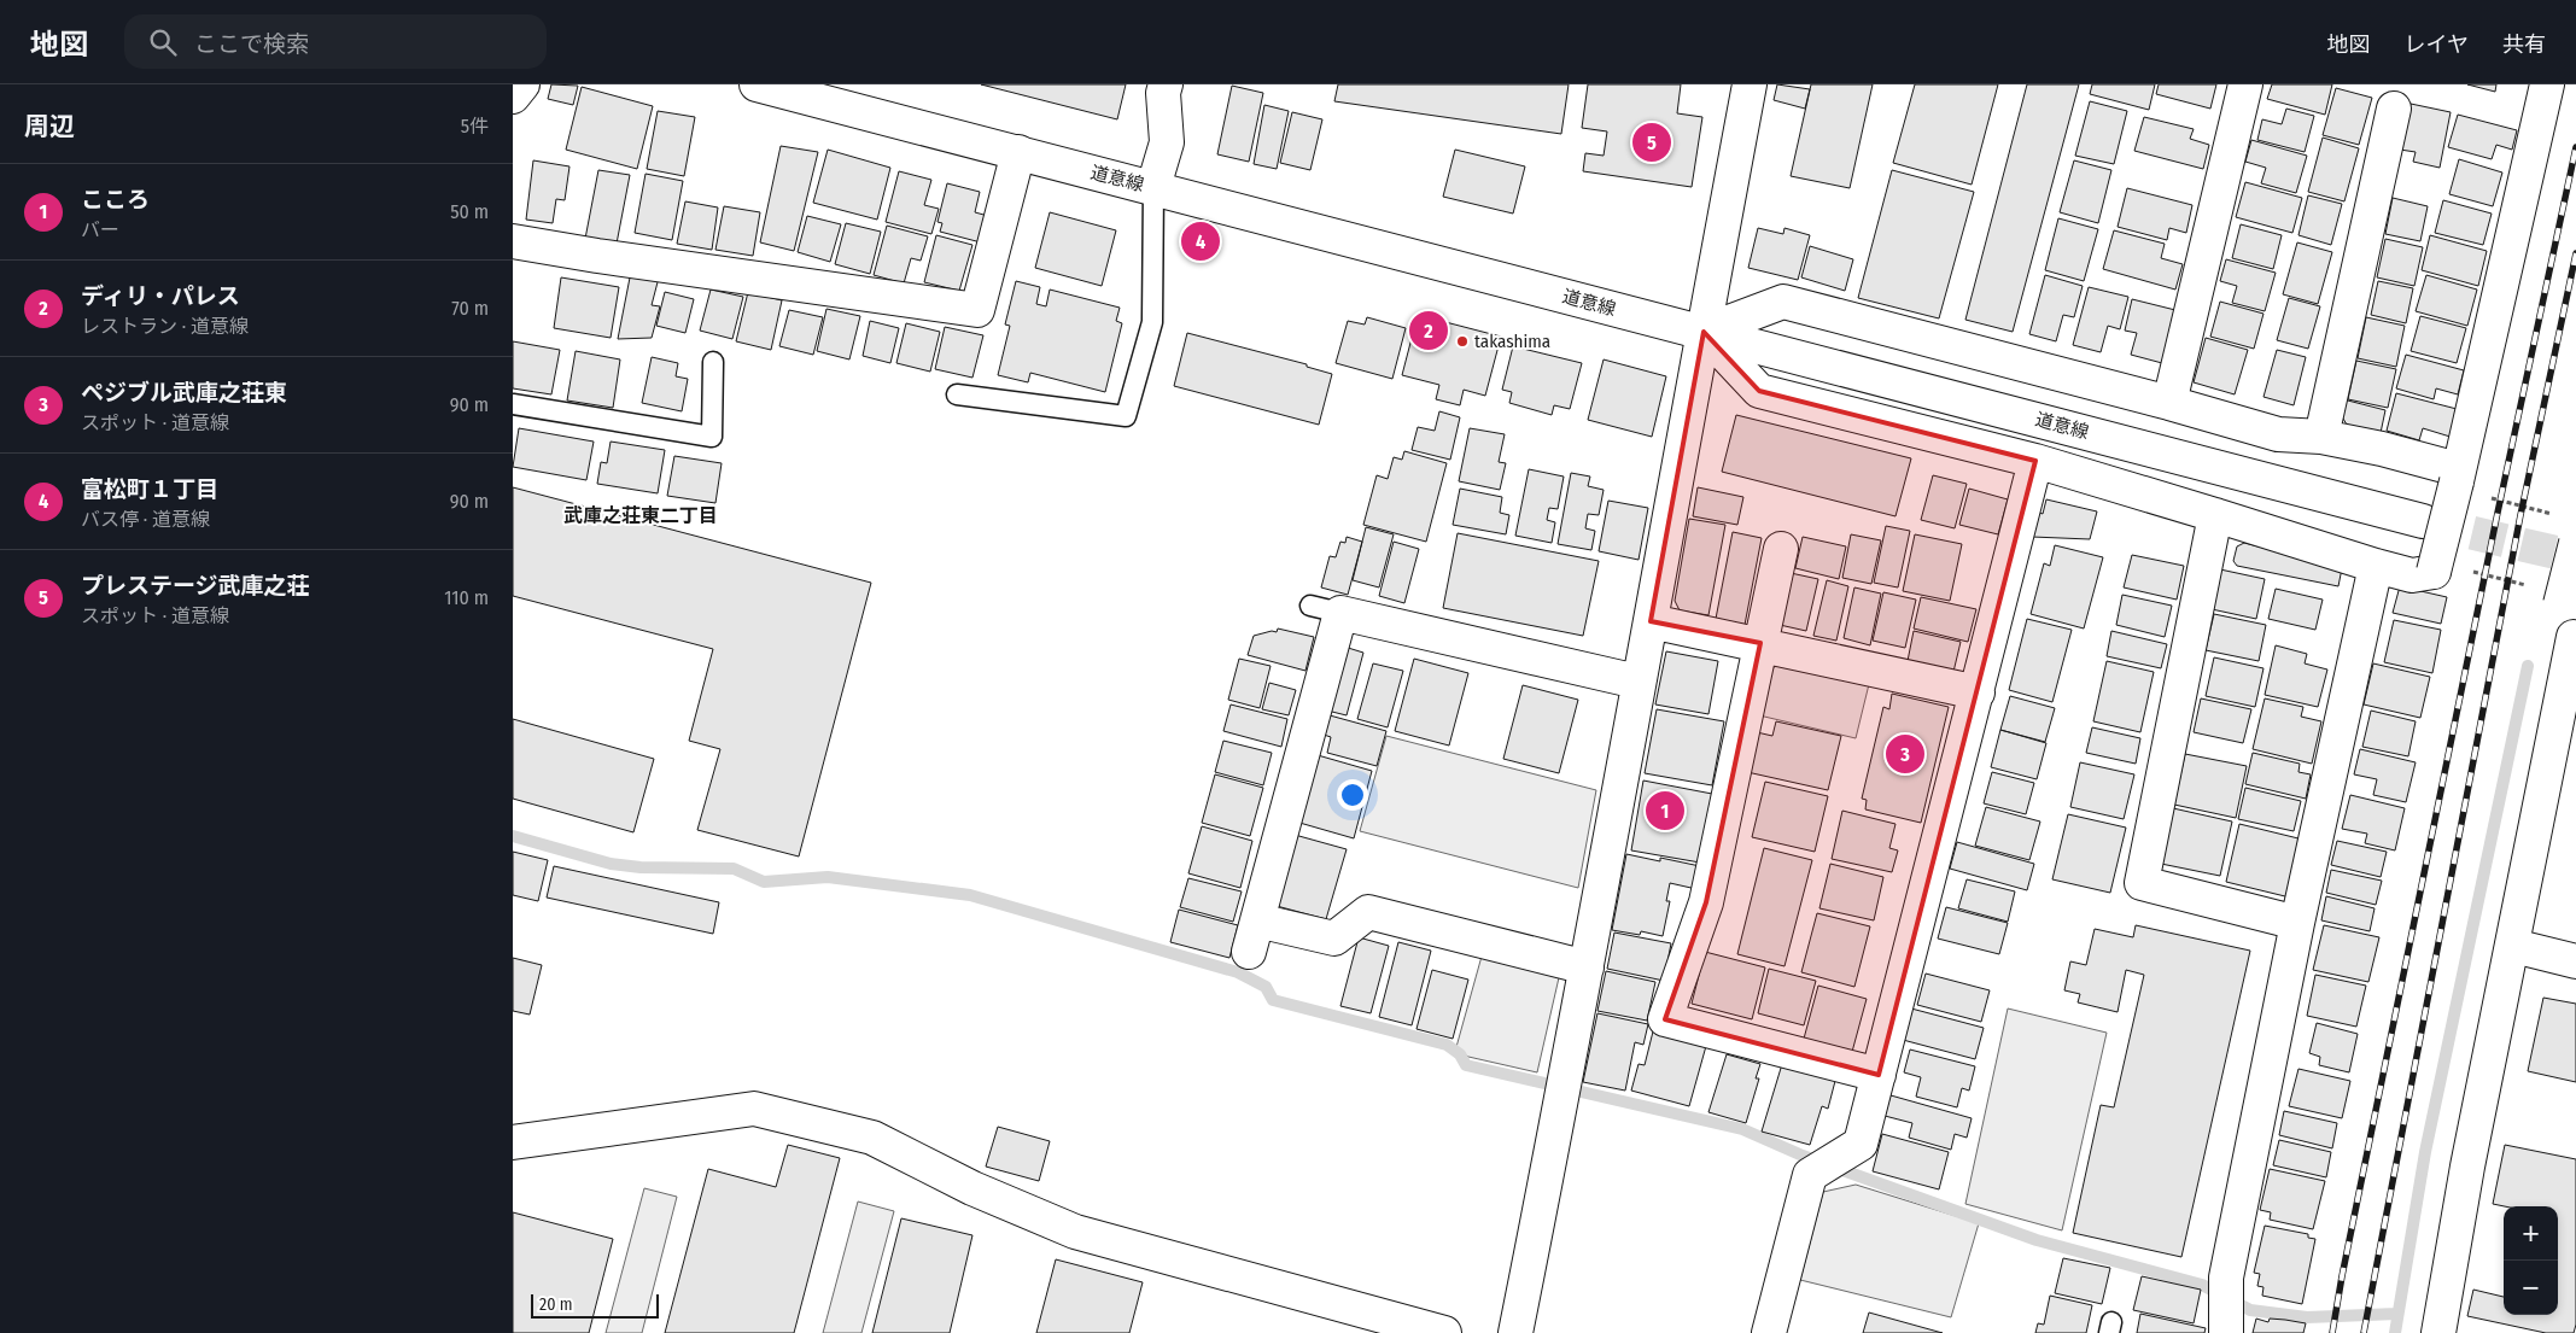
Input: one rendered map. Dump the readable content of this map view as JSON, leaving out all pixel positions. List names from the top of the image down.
{
  "streets": {
    "street": ["道意線"]
  },
  "districts": ["武庫之荘東二丁目"],
  "places": ["takashima"],
  "scale_bar": "20 m",
  "page": {
    "header": "地図",
    "search": "ここで検索",
    "nav": ["地図", "レイヤ", "共有"],
    "heading": ["周辺", "5件"],
    "pins": [
      "5",
      "4",
      "2",
      "3",
      "1"
    ],
    "list": [
      {
        "mark": "1",
        "name": "こころ",
        "note": "バー",
        "value": "50 m"
      },
      {
        "mark": "2",
        "name": "ディリ・パレス",
        "note": "レストラン · 道意線",
        "value": "70 m"
      },
      {
        "mark": "3",
        "name": "ペジブル武庫之荘東",
        "note": "スポット · 道意線",
        "value": "90 m"
      },
      {
        "mark": "4",
        "name": "富松町１丁目",
        "note": "バス停 · 道意線",
        "value": "90 m"
      },
      {
        "mark": "5",
        "name": "プレステージ武庫之荘",
        "note": "スポット · 道意線",
        "value": "110 m"
      }
    ],
    "map_buttons": ["+", "−"],
    "scale": "20 m"
  }
}
